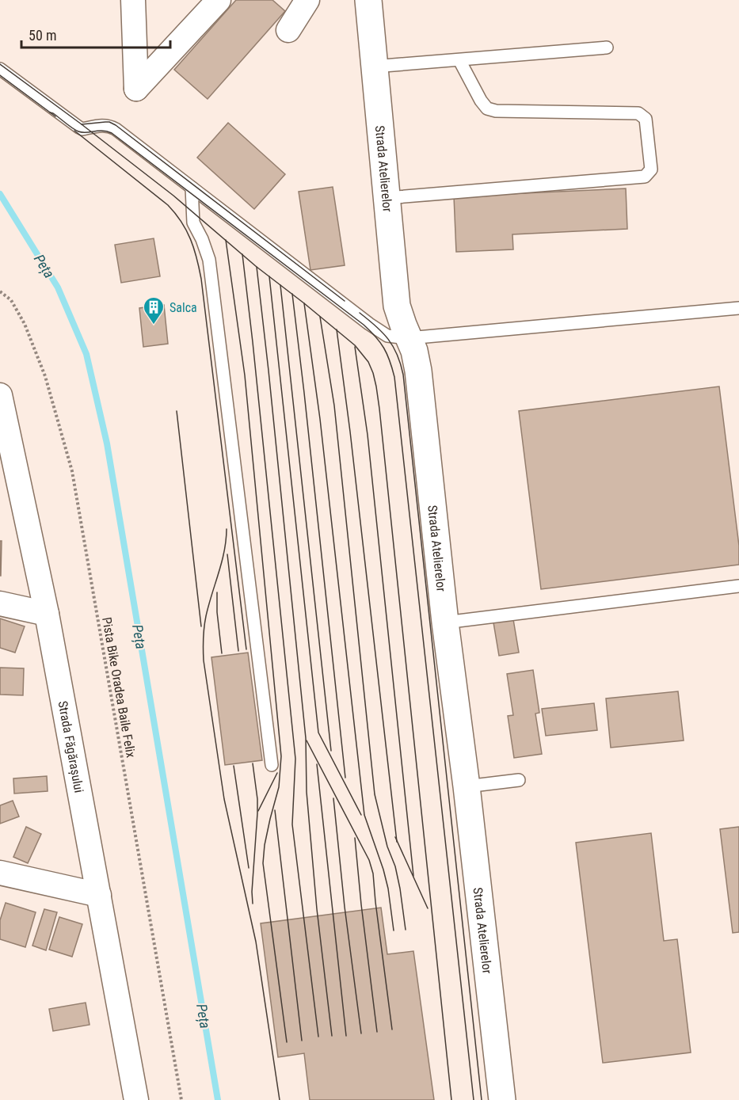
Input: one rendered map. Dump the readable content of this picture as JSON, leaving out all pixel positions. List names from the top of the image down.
{
  "streets": {
    "main road": ["Strada Atelierelor"],
    "street": ["Strada Făgărașului"],
    "path": ["Pista Bike Oradea Baile Felix"]
  },
  "water": ["Peța"],
  "places": {
    "building": ["Salca"]
  },
  "scale_bar": "50 m"
}
